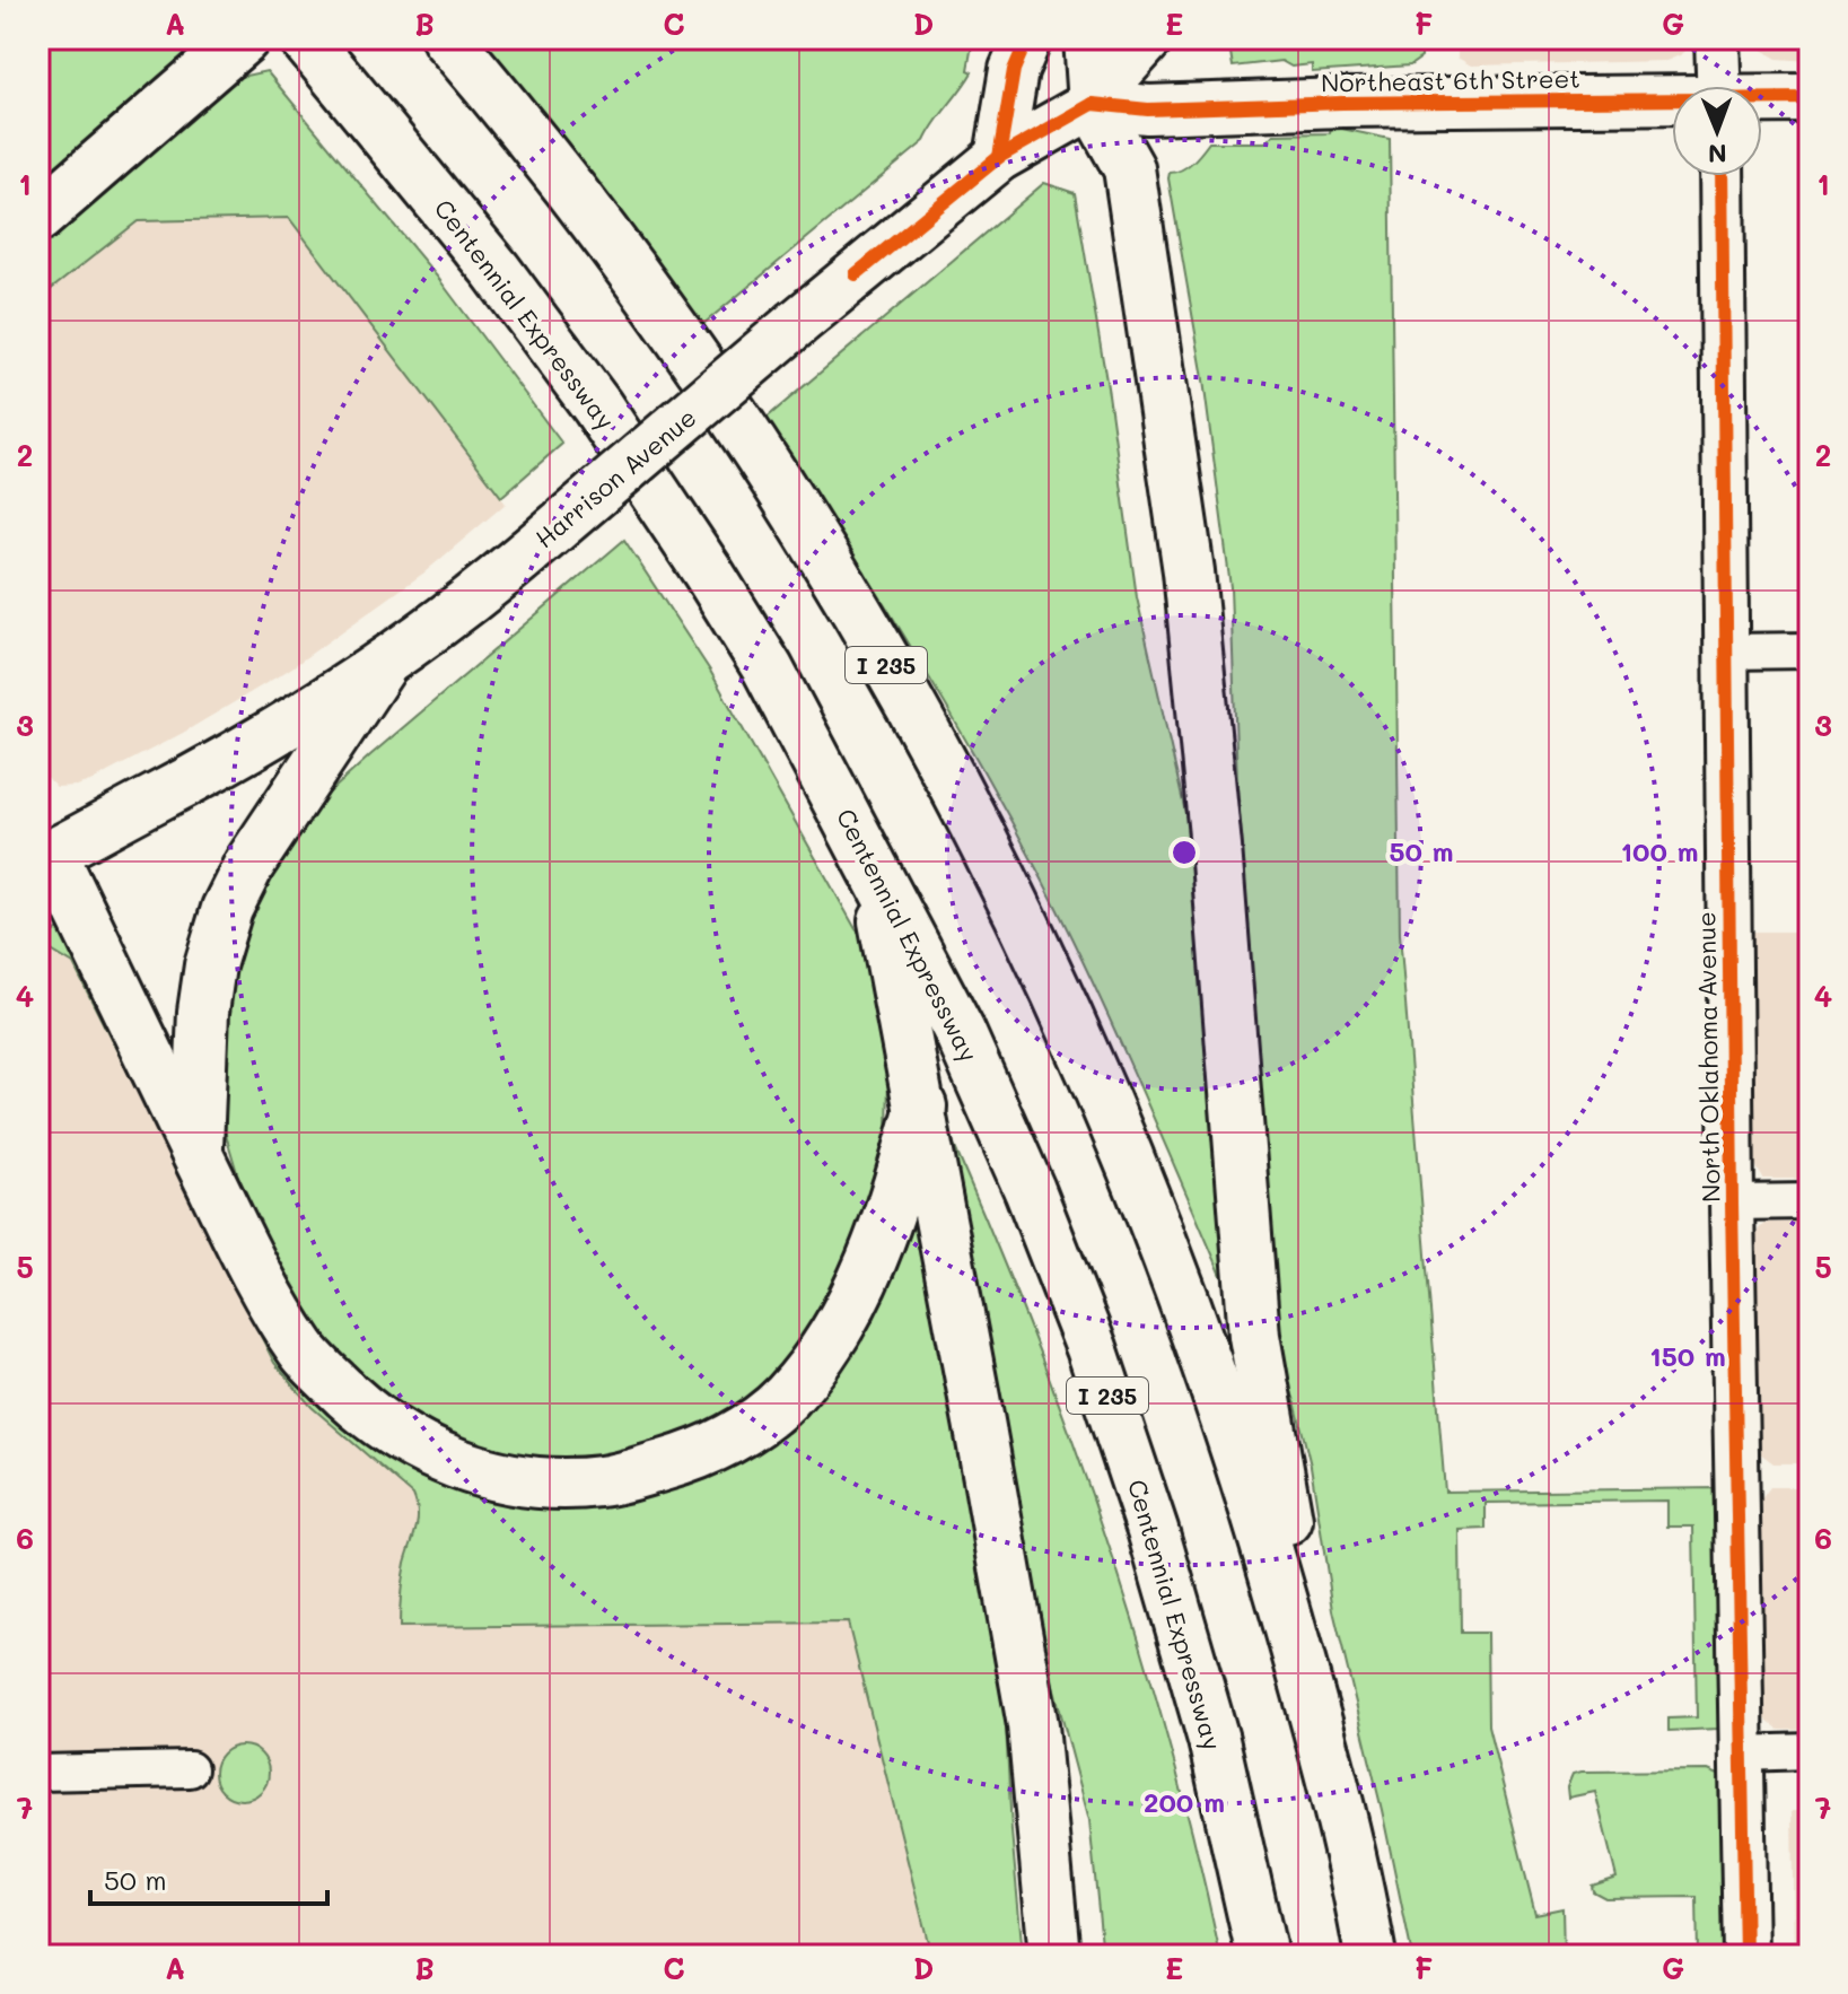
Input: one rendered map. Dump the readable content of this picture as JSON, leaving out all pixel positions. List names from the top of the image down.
{
  "streets": {
    "highway": ["Centennial Expressway", "I 235"],
    "main road": ["Northeast 6th Street", "Harrison Avenue"],
    "street": ["North Oklahoma Avenue"]
  },
  "crossings": [
    ["Northeast 6th Street", "Harrison Avenue"]
  ],
  "scale_bar": "50 m",
  "north": "bottom",
  "grid": {
    "columns": [
      "A",
      "B",
      "C",
      "D",
      "E",
      "F",
      "G"
    ],
    "rows": [
      "1",
      "2",
      "3",
      "4",
      "5",
      "6",
      "7"
    ]
  },
  "rings": [
    "50 m",
    "100 m",
    "150 m",
    "200 m"
  ]
}
